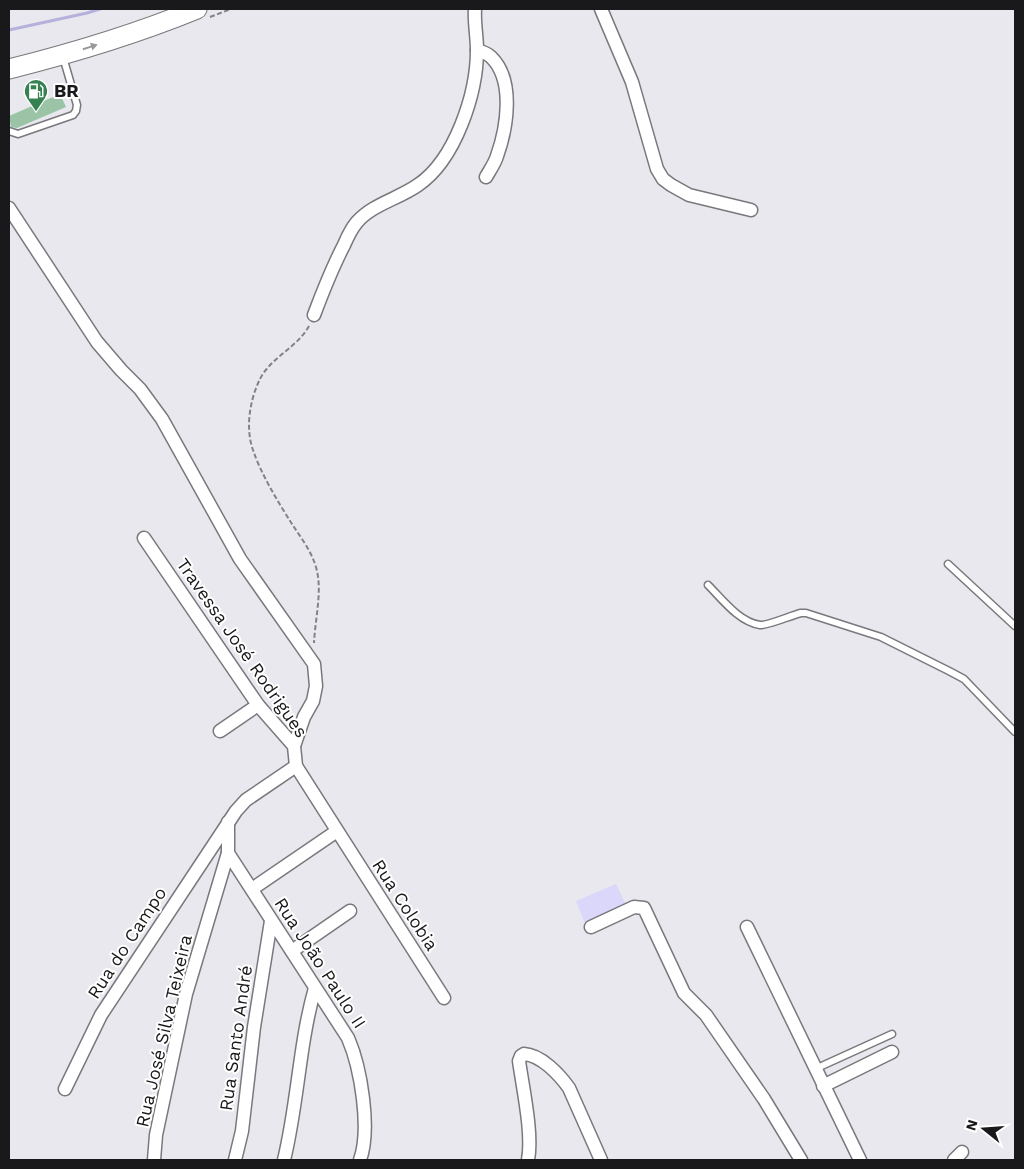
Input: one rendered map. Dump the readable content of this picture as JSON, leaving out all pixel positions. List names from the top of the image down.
{
  "streets": {
    "street": [
      "Travessa José Rodrigues",
      "Rua Colobia",
      "Rua do Campo",
      "Rua João Paulo II",
      "Rua José Silva Teixeira",
      "Rua Santo André"
    ]
  },
  "crossings": [
    ["Travessa José Rodrigues", "Rua Colobia"],
    ["Travessa José Rodrigues", "Rua do Campo"],
    ["Rua João Paulo II", "Rua José Silva Teixeira"],
    ["Rua João Paulo II", "Rua Santo André"]
  ],
  "places": {
    "fuel station": ["BR"]
  },
  "north": "left"
}
